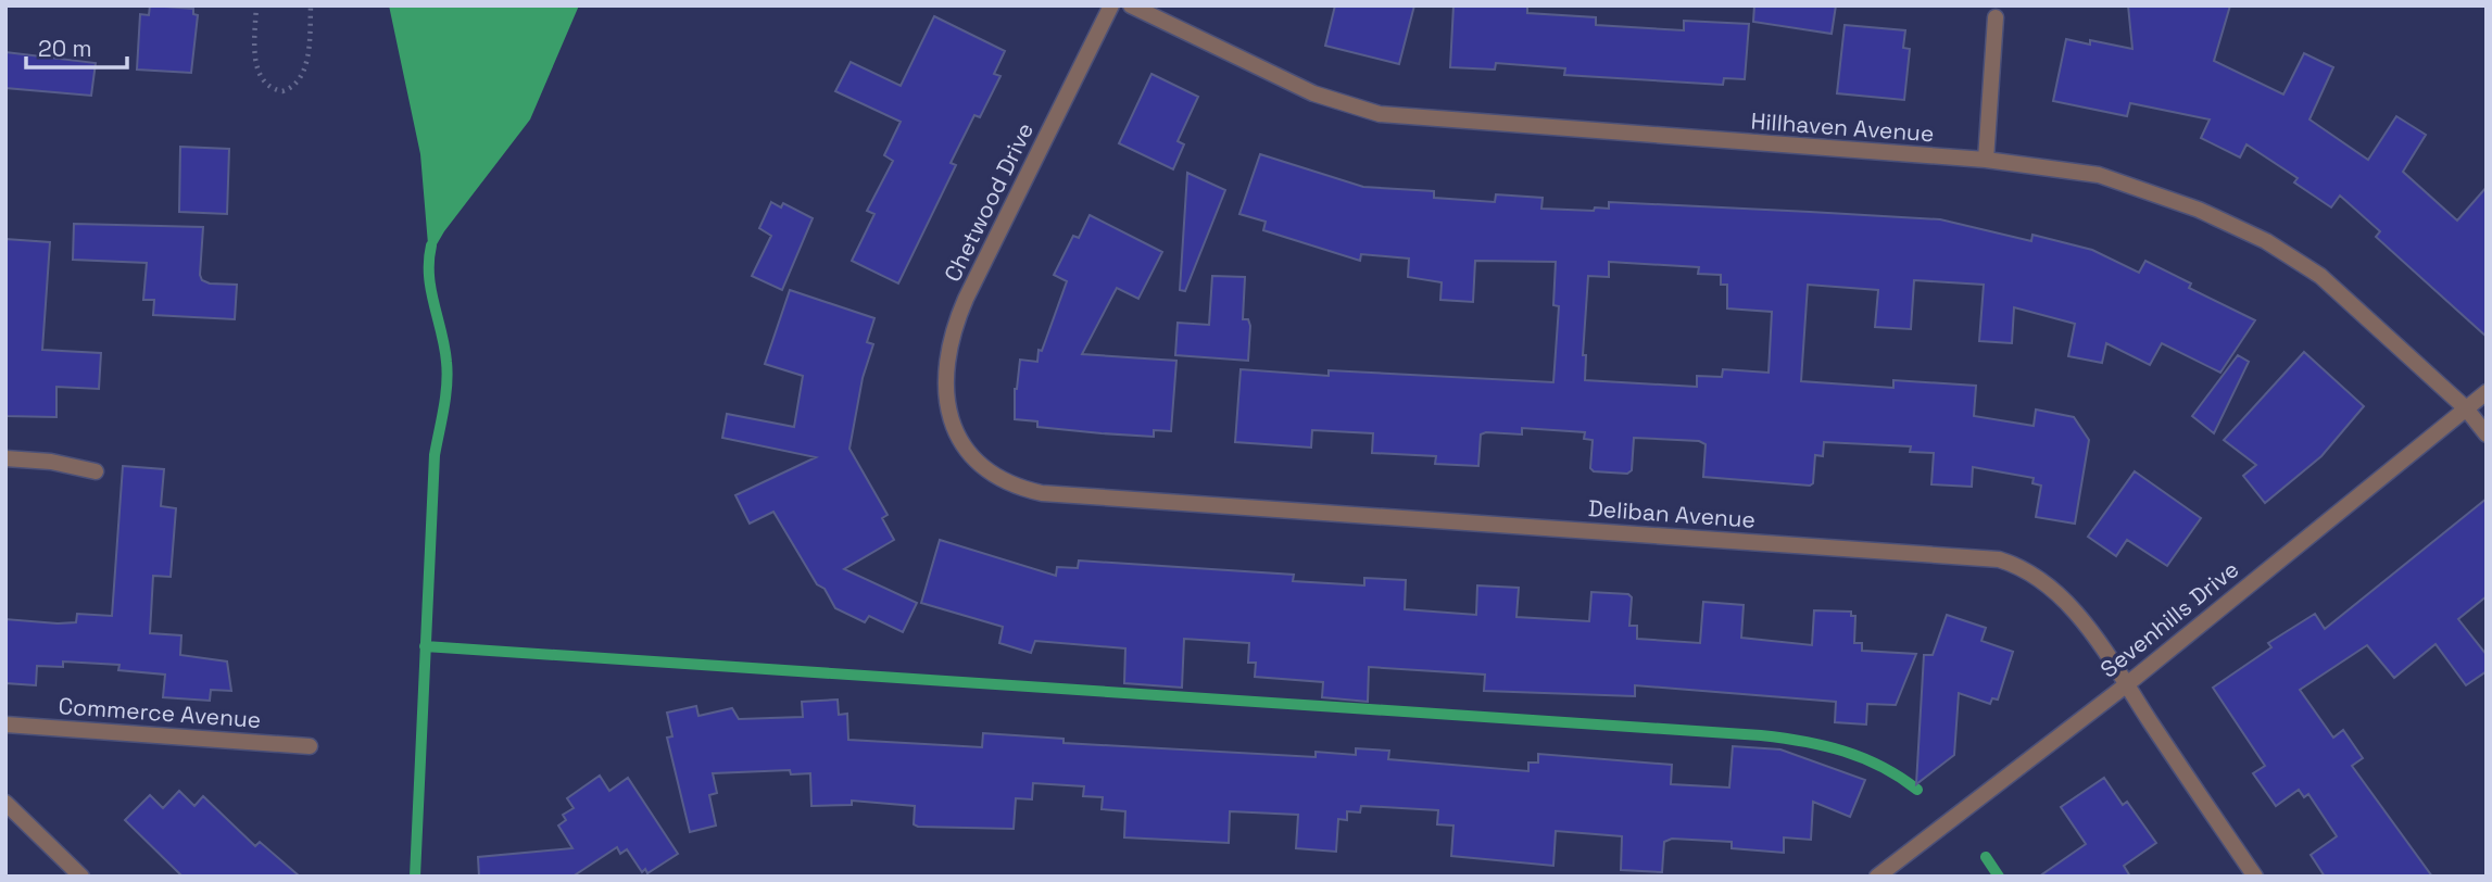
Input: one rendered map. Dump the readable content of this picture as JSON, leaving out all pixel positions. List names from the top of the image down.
{
  "streets": {
    "street": [
      "Hillhaven Avenue",
      "Chetwood Drive",
      "Deliban Avenue",
      "Sevenhills Drive",
      "Commerce Avenue"
    ]
  },
  "crossings": [
    ["Hillhaven Avenue", "Sevenhills Drive"],
    ["Chetwood Drive", "Deliban Avenue"],
    ["Deliban Avenue", "Sevenhills Drive"]
  ],
  "scale_bar": "20 m"
}
